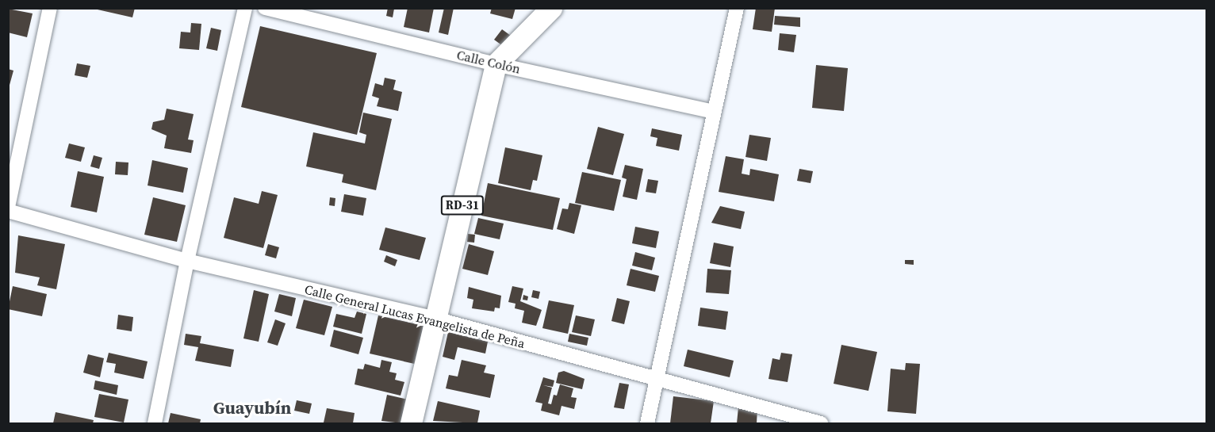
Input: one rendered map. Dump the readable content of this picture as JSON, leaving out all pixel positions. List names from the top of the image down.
{
  "streets": {
    "main road": ["RD-31"],
    "street": ["Calle Colón", "Calle General Lucas Evangelista de Peña"]
  },
  "crossings": [
    ["Calle Colón", "RD-31"],
    ["RD-31", "Calle General Lucas Evangelista de Peña"]
  ],
  "districts": ["Guayubín"]
}
